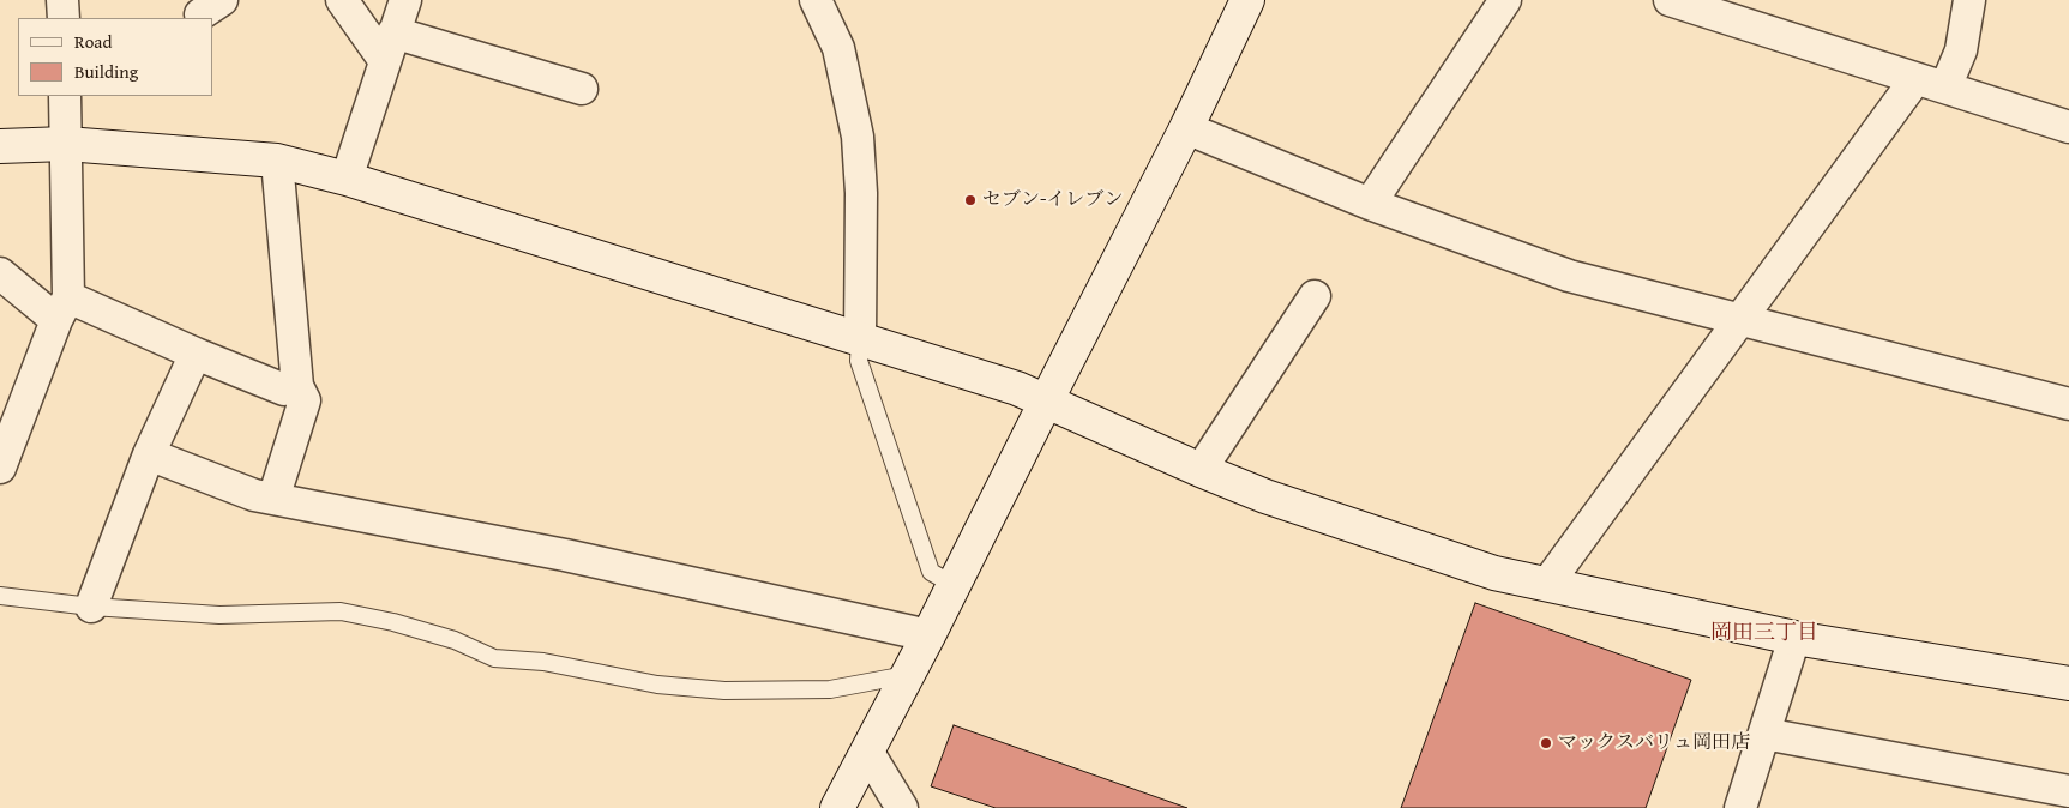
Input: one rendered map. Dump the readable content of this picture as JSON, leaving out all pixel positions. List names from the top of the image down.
{
  "districts": ["岡田三丁目"],
  "places": ["セブン-イレブン", "マックスバリュ岡田店"],
  "legend": ["Road", "Building"]
}
